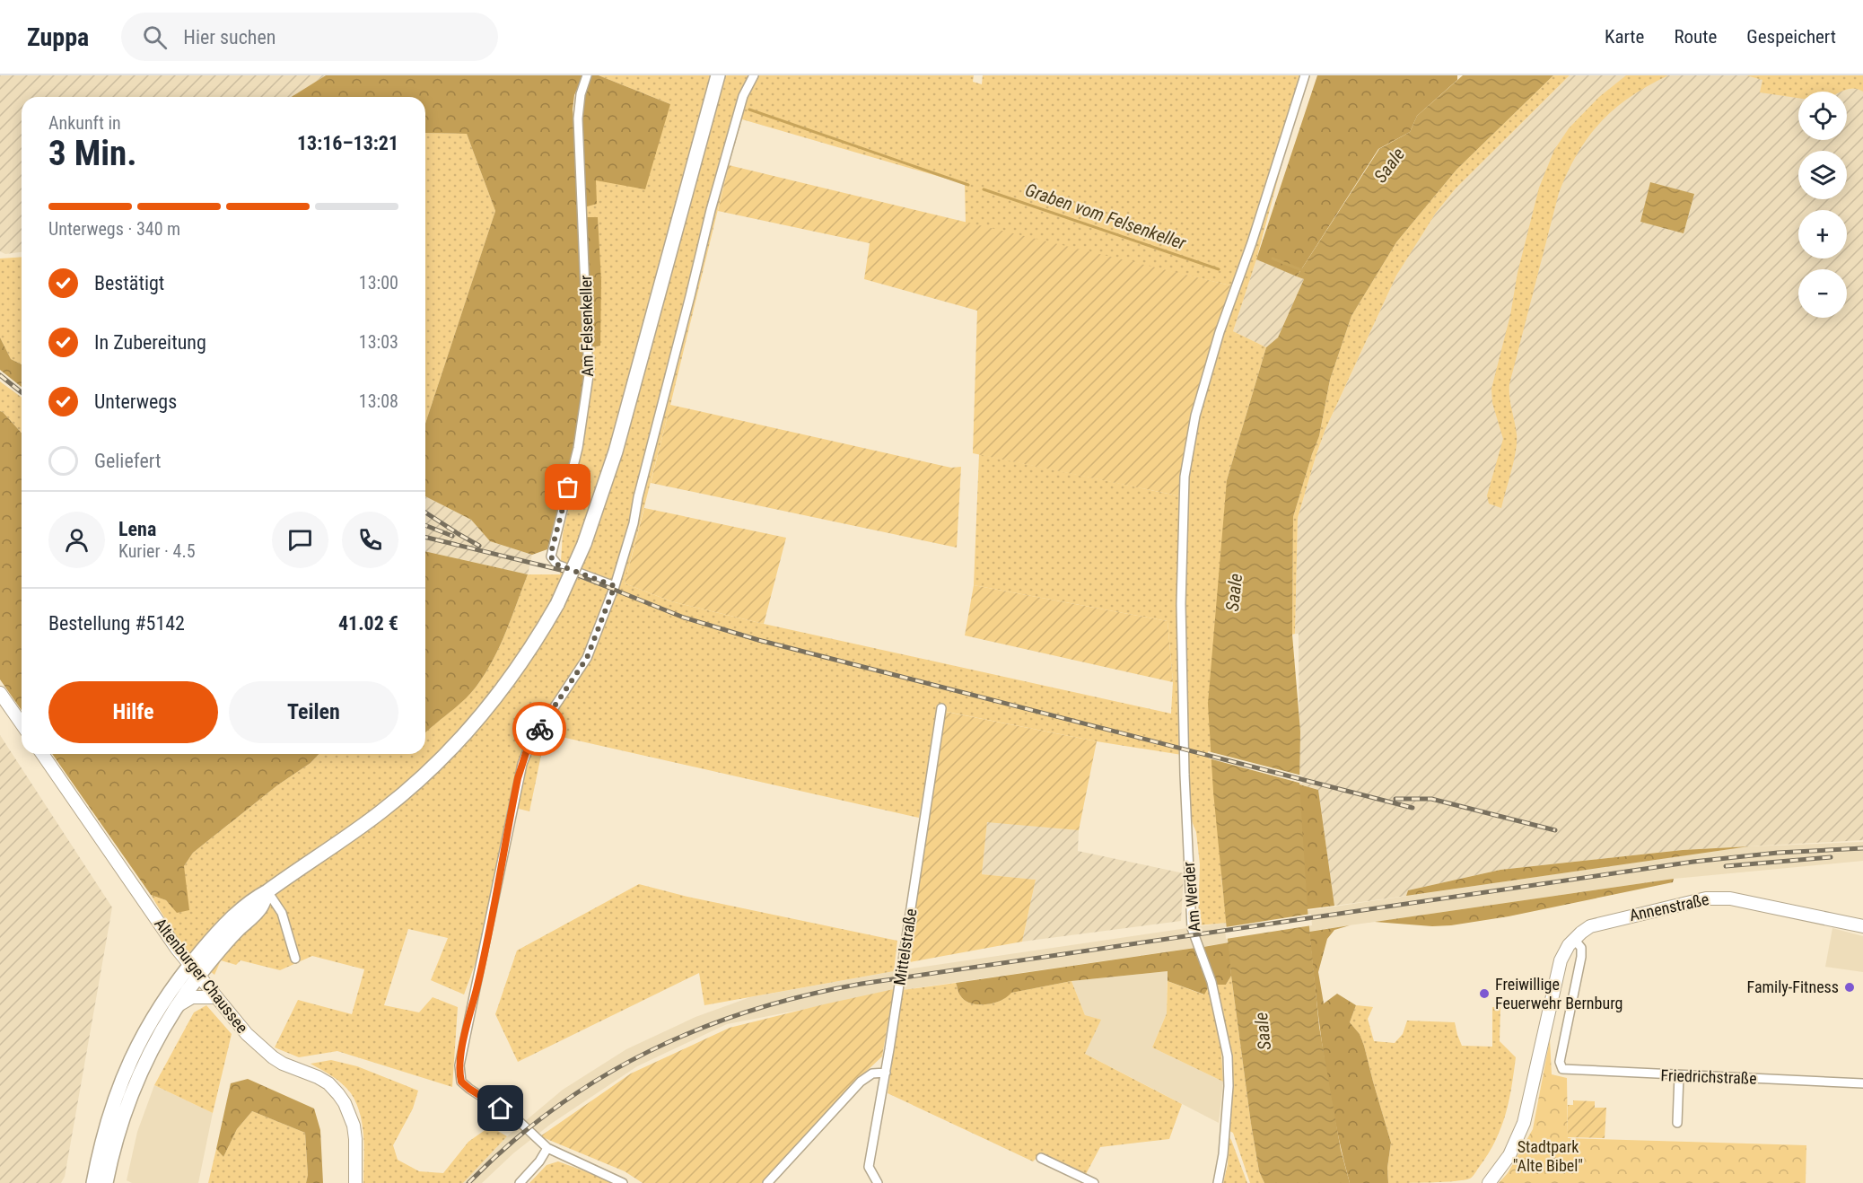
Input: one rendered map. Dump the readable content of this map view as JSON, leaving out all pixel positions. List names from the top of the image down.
{
  "streets": {
    "main road": ["Annenstraße", "Altenburger Chaussee"],
    "street": [
      "Am Felsenkeller",
      "Am Werder",
      "Mittelstraße",
      "Friedrichstraße"
    ]
  },
  "crossings": [
    ["Annenstraße", "Friedrichstraße"]
  ],
  "water": ["Saale", "Graben vom Felsenkeller"],
  "parks": ["Stadtpark \"Alte Bibel\""],
  "places": ["Family-Fitness", "Freiwillige Feuerwehr Bernburg"],
  "page": {
    "header": "Zuppa",
    "search": "Hier suchen",
    "nav": ["Karte", "Route", "Gespeichert"],
    "map_buttons": ["+", "−"],
    "heading": ["3 Min.", "Ankunft in", "13:16–13:21"],
    "panel": [
      "Lena",
      "Kurier · 4.5",
      "Bestellung #5142",
      "41.02 €"
    ],
    "bar": "Unterwegs · 340 m",
    "list": [
      ["Bestätigt", "13:00"],
      ["In Zubereitung", "13:03"],
      ["Unterwegs", "13:08"],
      "Geliefert"
    ],
    "buttons": ["Hilfe", "Teilen"]
  }
}
